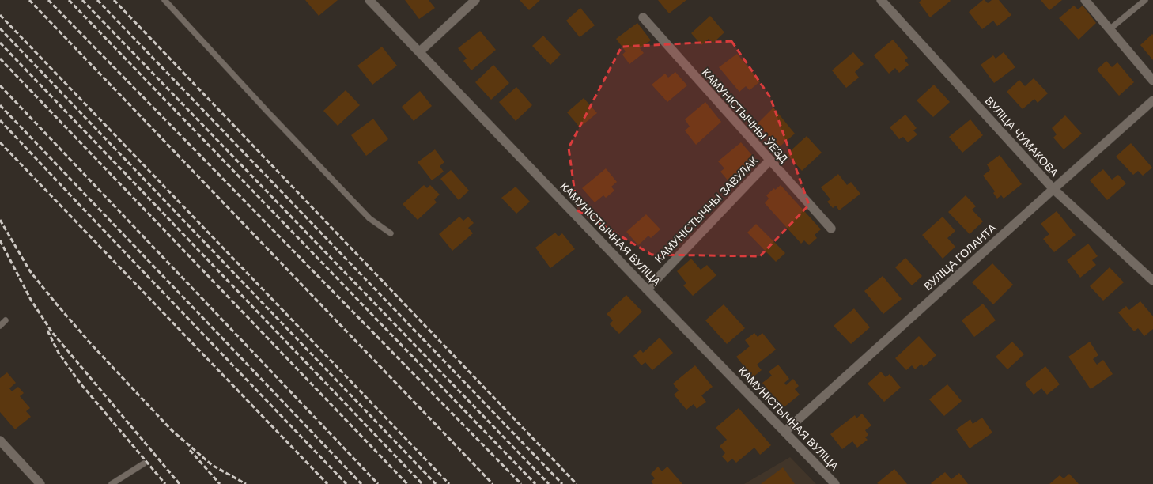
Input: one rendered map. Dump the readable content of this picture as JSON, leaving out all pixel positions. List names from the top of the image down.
{
  "streets": {
    "street": [
      "КАМУНІСТЫЧНЫ ЎЕЗД",
      "ВУЛІЦА ЧУМАКОВА",
      "КАМУНІСТЫЧНЫ ЗАВУЛАК",
      "КАМУНІСТЫЧНАЯ ВУЛІЦА",
      "ВУЛІЦА ГОЛАНТА"
    ]
  },
  "crossings": [
    ["КАМУНІСТЫЧНЫ ЎЕЗД", "КАМУНІСТЫЧНЫ ЗАВУЛАК"],
    ["ВУЛІЦА ЧУМАКОВА", "ВУЛІЦА ГОЛАНТА"],
    ["КАМУНІСТЫЧНЫ ЗАВУЛАК", "КАМУНІСТЫЧНАЯ ВУЛІЦА"],
    ["КАМУНІСТЫЧНАЯ ВУЛІЦА", "ВУЛІЦА ГОЛАНТА"]
  ]
}
